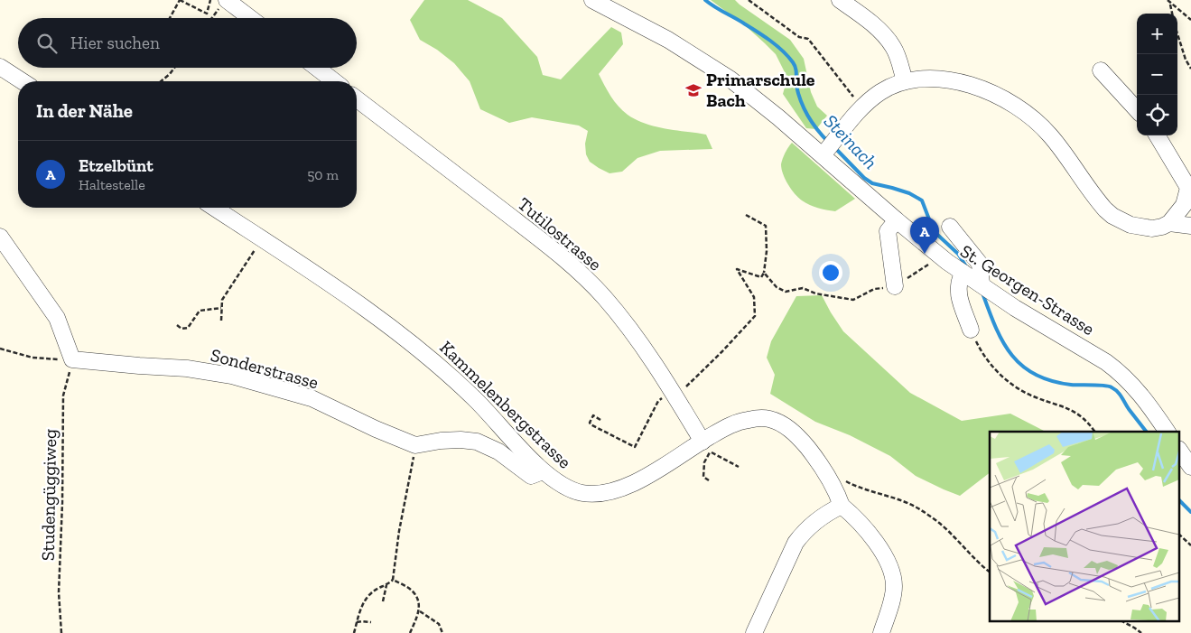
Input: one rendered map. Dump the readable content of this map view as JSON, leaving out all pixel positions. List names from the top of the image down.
{
  "streets": {
    "street": [
      "Tutilostrasse",
      "St. Georgen-Strasse",
      "Sonderstrasse",
      "Kammelenbergstrasse"
    ],
    "path": ["Studengüggiweg"]
  },
  "crossings": [
    ["Tutilostrasse", "Kammelenbergstrasse"],
    ["Sonderstrasse", "Kammelenbergstrasse"],
    ["Sonderstrasse", "Studengüggiweg"]
  ],
  "water": ["Steinach"],
  "places": {
    "school or university": ["Primarschule Bach"]
  },
  "page": {
    "map_buttons": ["+", "−"],
    "search": "Hier suchen",
    "heading": "In der Nähe",
    "list": [
      {
        "mark": "A",
        "name": "Etzelbünt",
        "note": "Haltestelle",
        "value": "50 m"
      }
    ],
    "pins": "A"
  }
}
